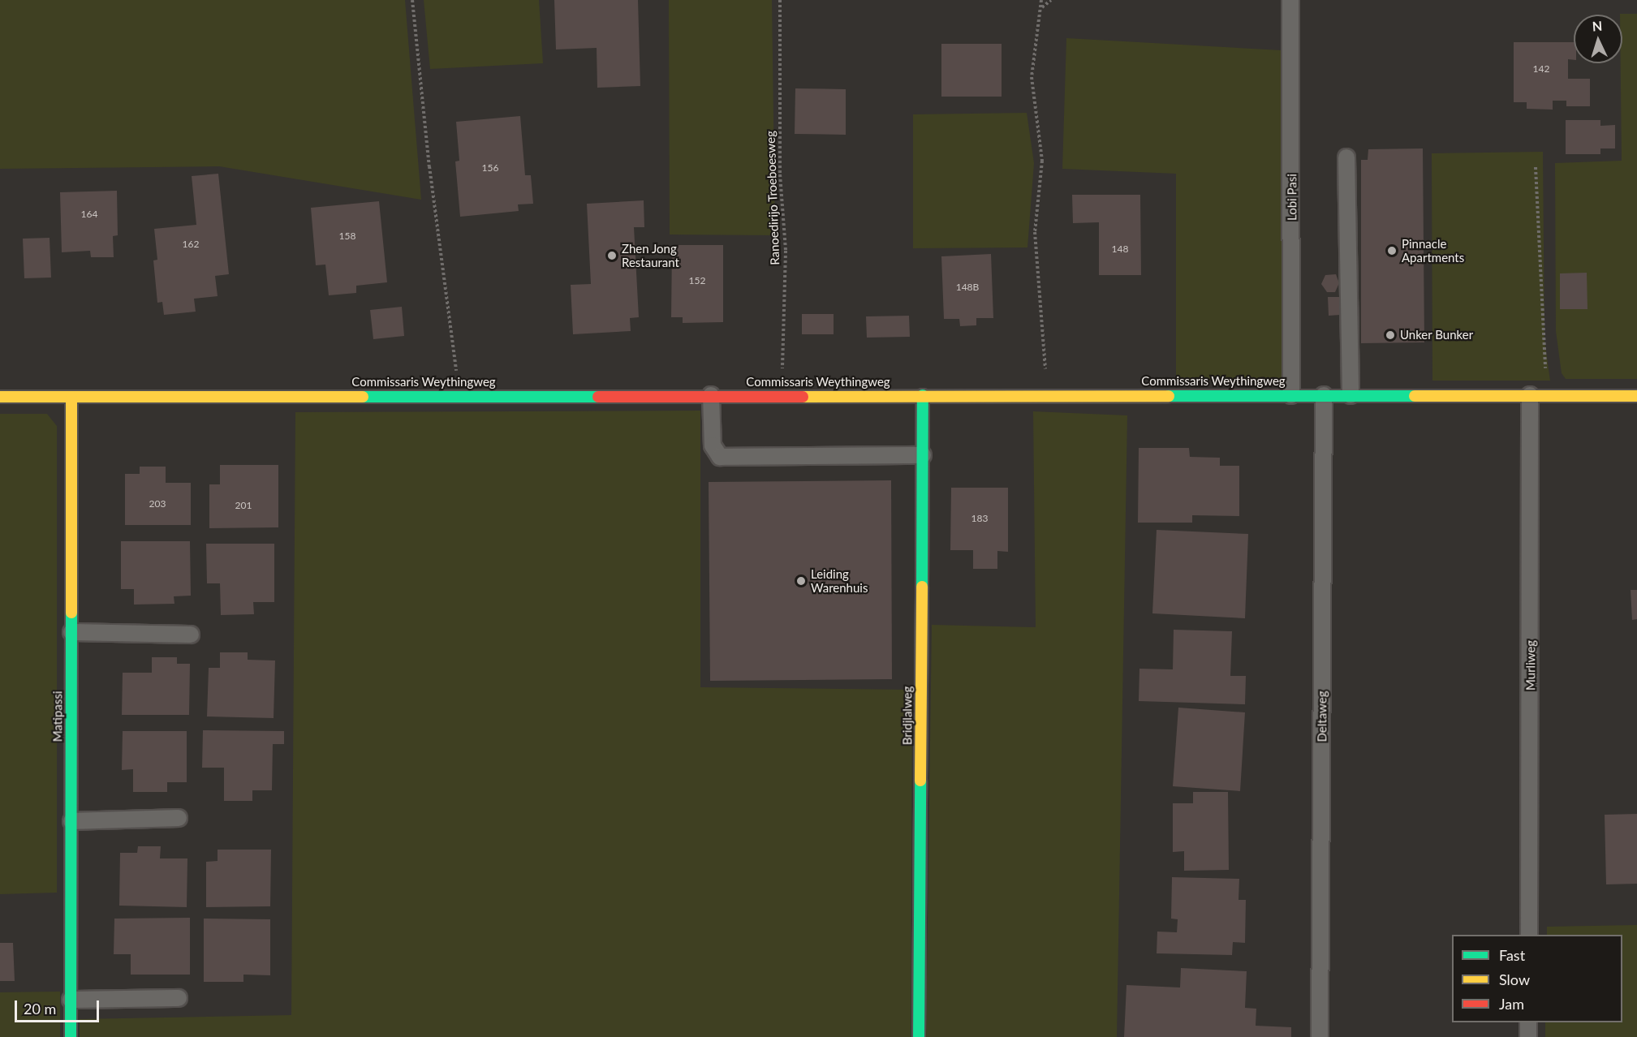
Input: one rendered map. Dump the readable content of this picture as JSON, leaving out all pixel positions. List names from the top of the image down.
{
  "streets": {
    "main road": ["Commissaris Weythingweg", "Bridjlalweg", "Matipassi"],
    "lane": ["Lobi Pasi", "Murliweg", "Deltaweg"],
    "path": ["Ranoedirijo Troeboesweg"]
  },
  "crossings": [
    ["Lobi Pasi", "Commissaris Weythingweg"],
    ["Ranoedirijo Troeboesweg", "Commissaris Weythingweg"],
    ["Commissaris Weythingweg", "Murliweg"],
    ["Commissaris Weythingweg", "Bridjlalweg"],
    ["Commissaris Weythingweg", "Matipassi"],
    ["Commissaris Weythingweg", "Deltaweg"]
  ],
  "places": [
    "Pinnacle Apartments",
    "Zhen Jong Restaurant",
    "Unker Bunker",
    "Leiding Warenhuis"
  ],
  "house_numbers": [
    "142",
    "156",
    "164",
    "158",
    "162",
    "148",
    "152",
    "148B",
    "203",
    "201",
    "183"
  ],
  "legend": ["Fast", "Slow", "Jam"],
  "scale_bar": "20 m",
  "north": "top"
}
